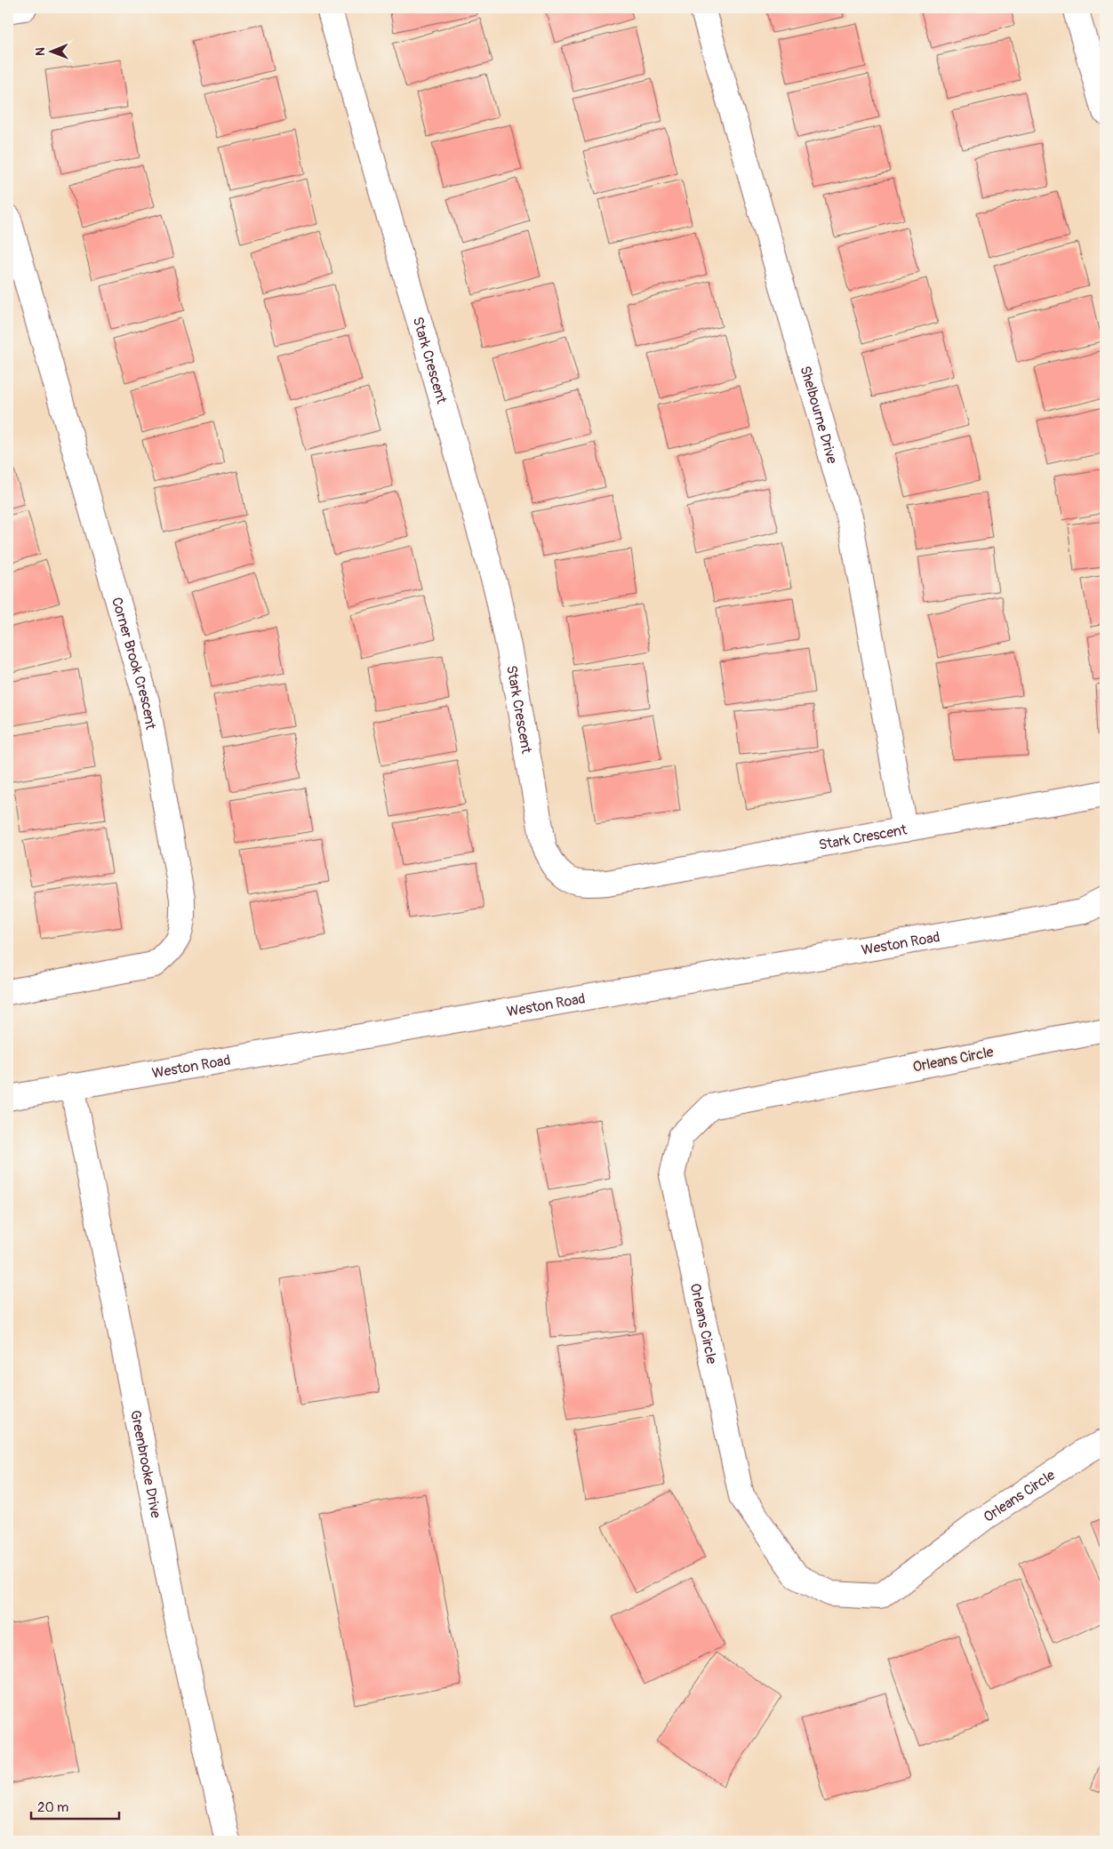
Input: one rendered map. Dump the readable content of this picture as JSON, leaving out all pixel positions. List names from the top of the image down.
{
  "streets": {
    "street": [
      "Stark Crescent",
      "Shelbourne Drive",
      "Corner Brook Crescent",
      "Weston Road",
      "Orleans Circle",
      "Greenbrooke Drive"
    ]
  },
  "crossings": [
    ["Stark Crescent", "Shelbourne Drive"],
    ["Weston Road", "Greenbrooke Drive"]
  ],
  "scale_bar": "20 m",
  "north": "left"
}
